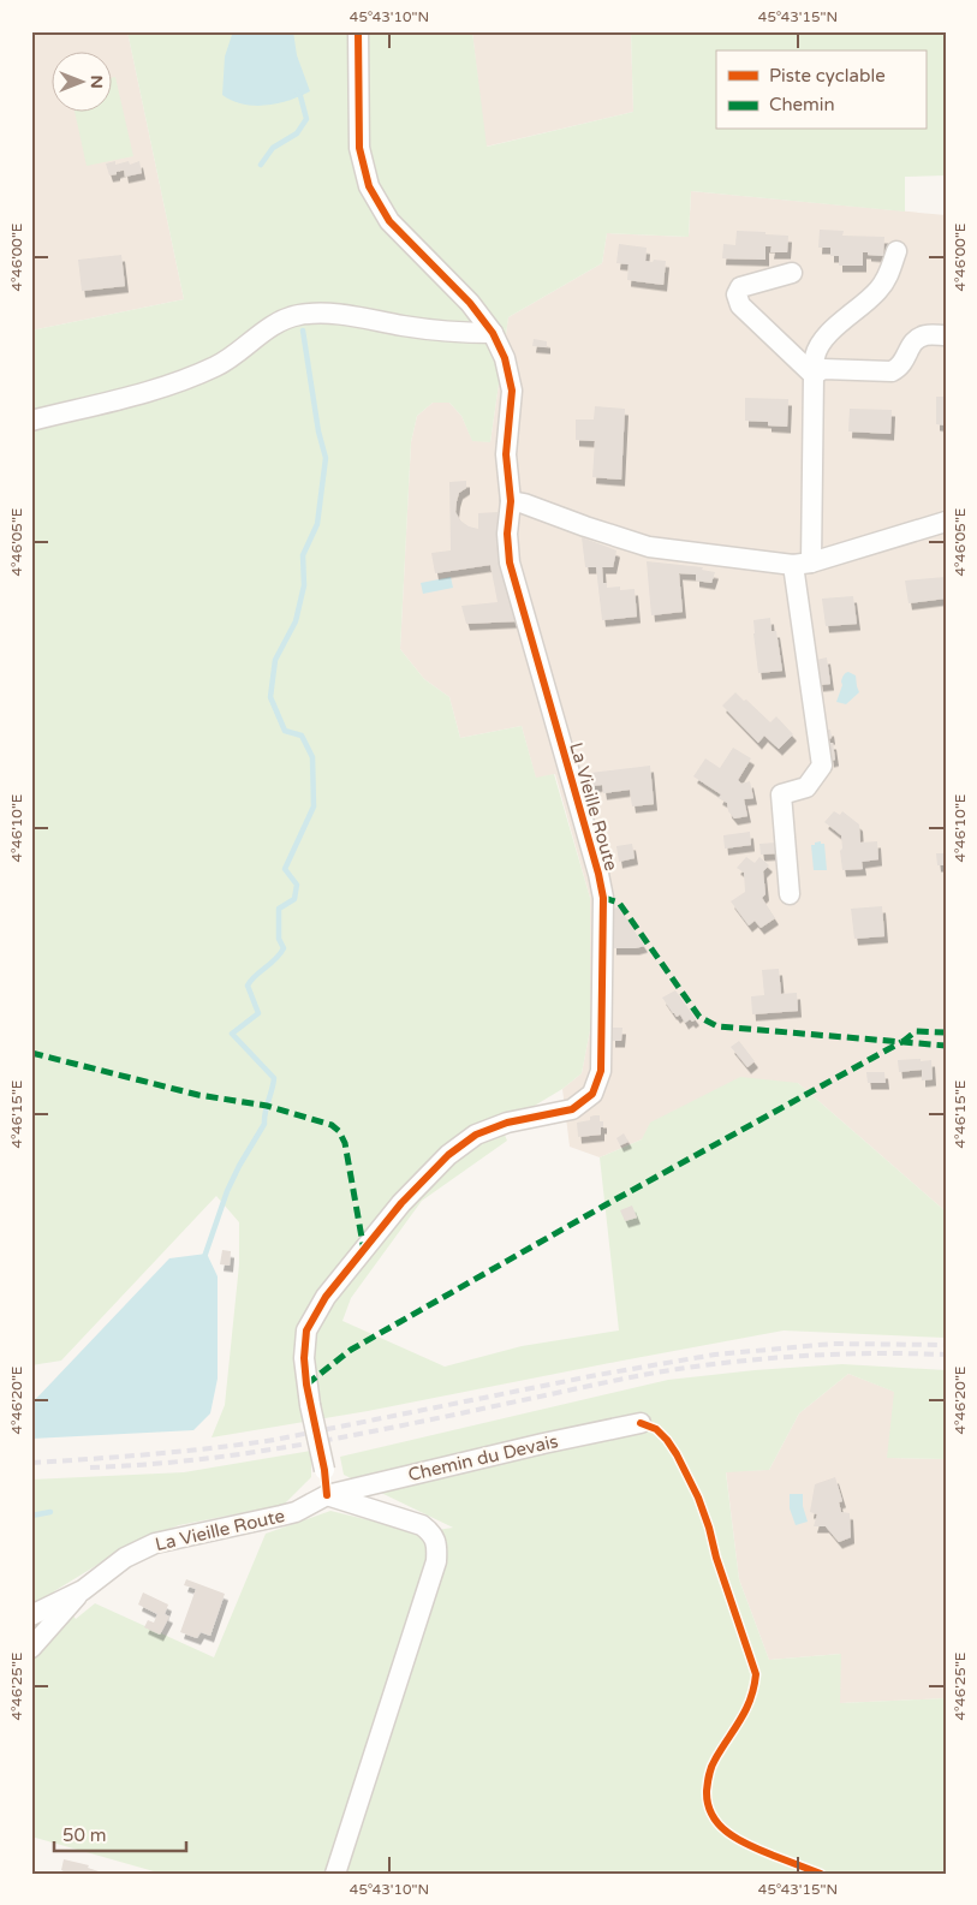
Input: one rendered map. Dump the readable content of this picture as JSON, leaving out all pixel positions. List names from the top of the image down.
{
  "streets": {
    "street": ["La Vieille Route", "Chemin du Devais"]
  },
  "crossings": [
    ["La Vieille Route", "Chemin du Devais"]
  ],
  "legend": ["Piste cyclable", "Chemin"],
  "scale_bar": "50 m",
  "north": "right",
  "coordinates": [
    "45°43'10\"N",
    "45°43'15\"N",
    "4°46'00\"E",
    "4°46'05\"E",
    "4°46'10\"E",
    "4°46'15\"E",
    "4°46'20\"E",
    "4°46'25\"E"
  ]
}
